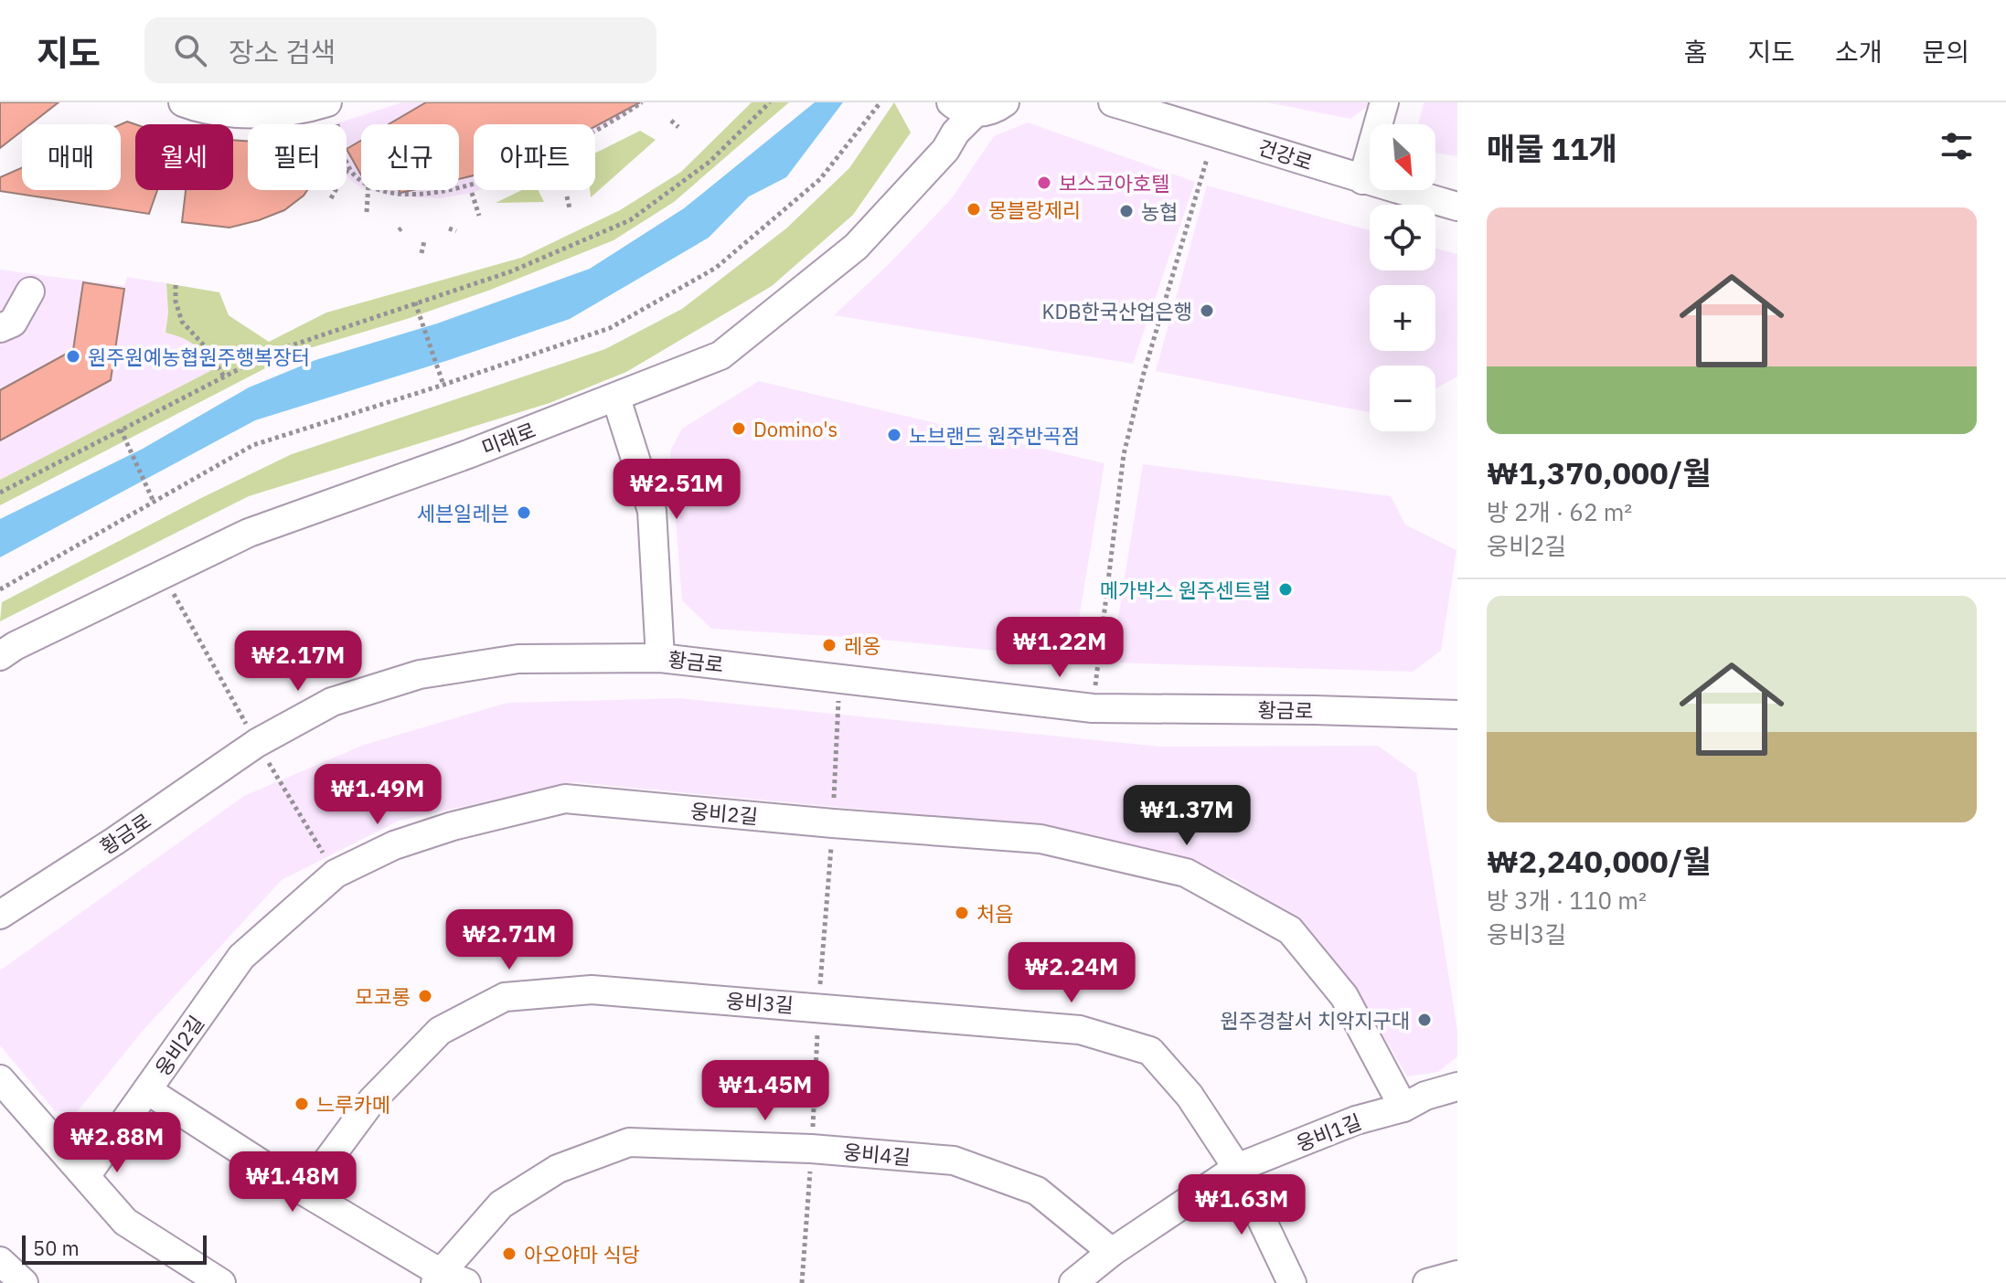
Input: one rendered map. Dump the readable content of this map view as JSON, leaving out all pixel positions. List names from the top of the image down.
{
  "streets": {
    "street": [
      "건강로",
      "미래로",
      "황금로",
      "웅비2길",
      "웅비3길",
      "웅비1길",
      "웅비4길"
    ]
  },
  "crossings": [
    ["웅비2길", "웅비1길"],
    ["웅비3길", "웅비1길"],
    ["웅비1길", "웅비4길"]
  ],
  "places": [
    "보스코아호텔",
    "몽블랑제리",
    "농협",
    "KDB한국산업은행",
    "원주원예농협원주행복장터",
    "Domino's",
    "노브랜드 원주반곡점",
    "세븐일레븐",
    "메가박스 원주센트럴",
    "레옹",
    "처음",
    "모코롱",
    "원주경찰서 치악지구대",
    "느루카메",
    "아오야마 식당"
  ],
  "scale_bar": "50 m",
  "north": "bottom right",
  "page": {
    "header": "지도",
    "search": "장소 검색",
    "nav": [
      "홈",
      "지도",
      "소개",
      "문의"
    ],
    "heading": "매물 11개",
    "map_buttons": ["+", "−"],
    "chip": [
      "매매",
      "월세",
      "필터",
      "신규",
      "아파트"
    ],
    "list": [
      {
        "name": "₩1,370,000/월",
        "note": "방 2개 · 62 m² · 웅비2길"
      },
      {
        "name": "₩2,240,000/월",
        "note": "방 3개 · 110 m² · 웅비3길"
      }
    ],
    "price": [
      "₩2.51M",
      "₩1.22M",
      "₩2.17M",
      "₩1.49M",
      "₩1.37M",
      "₩2.71M",
      "₩2.24M",
      "₩1.45M",
      "₩2.88M",
      "₩1.48M",
      "₩1.63M"
    ],
    "scale": "50 m"
  }
}
